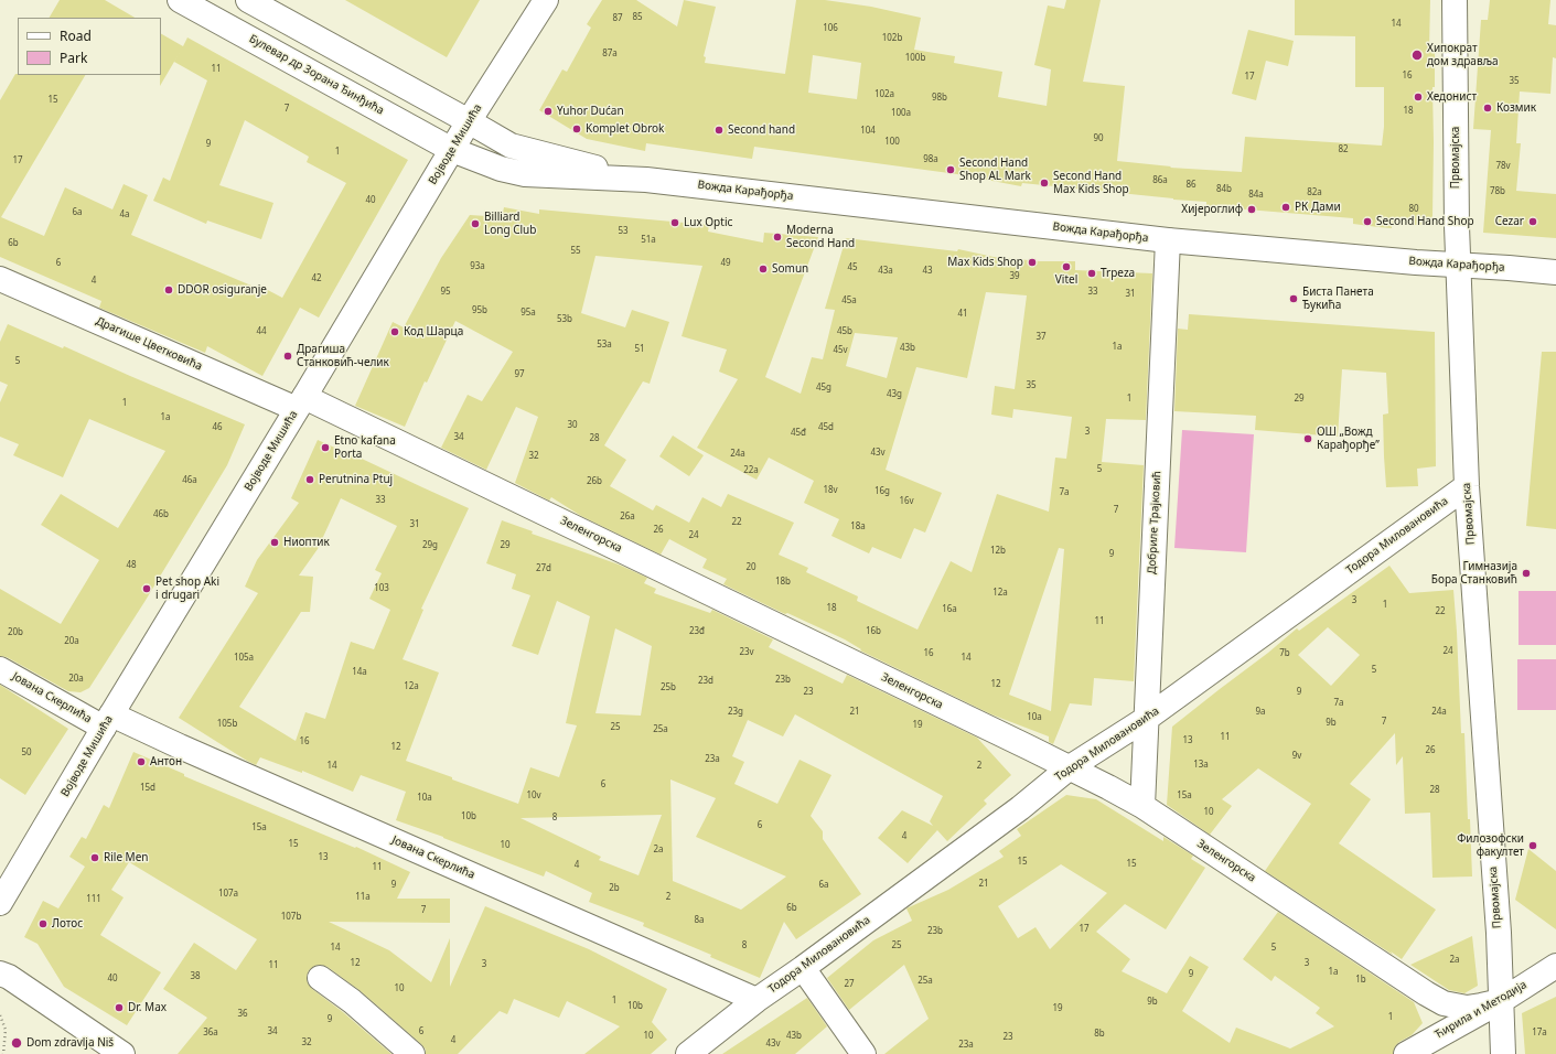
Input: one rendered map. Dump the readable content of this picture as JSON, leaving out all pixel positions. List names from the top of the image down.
{
  "streets": {
    "street": [
      "Булевар др Зорана Ђинђића",
      "Војводе Мишића",
      "Првомајска",
      "Вожда Карађорђа",
      "Драгише Цветковића",
      "Добриле Трајковић",
      "Зеленгорска",
      "Тодора Миловановића",
      "Јована Скерлића",
      "Ћирила и Методија"
    ]
  },
  "crossings": [
    ["Булевар др Зорана Ђинђића", "Војводе Мишића"],
    ["Булевар др Зорана Ђинђића", "Вожда Карађорђа"],
    ["Војводе Мишића", "Вожда Карађорђа"],
    ["Војводе Мишића", "Драгише Цветковића"],
    ["Војводе Мишића", "Зеленгорска"],
    ["Војводе Мишића", "Јована Скерлића"],
    ["Првомајска", "Вожда Карађорђа"],
    ["Првомајска", "Зеленгорска"],
    ["Првомајска", "Тодора Миловановића"],
    ["Првомајска", "Ћирила и Методија"],
    ["Вожда Карађорђа", "Добриле Трајковић"],
    ["Драгише Цветковића", "Зеленгорска"],
    ["Добриле Трајковић", "Зеленгорска"],
    ["Добриле Трајковић", "Тодора Миловановића"],
    ["Зеленгорска", "Тодора Миловановића"],
    ["Зеленгорска", "Ћирила и Методија"],
    ["Тодора Миловановића", "Јована Скерлића"]
  ],
  "places": [
    "Хипократ дом здравља",
    "Хедонист",
    "Козмик",
    "Yuhor Dućan",
    "Komplet Obrok",
    "Second hand",
    "Second Hand Shop AL Mark",
    "Second Hand Max Kids Shop",
    "РК Дами",
    "Хијероглиф",
    "Second Hand Shop",
    "Cezar",
    "Lux Optic",
    "Billiard Long Club",
    "Moderna Second Hand",
    "Max Kids Shop",
    "Vitel",
    "Somun",
    "Trpeza",
    "DDOR osiguranje",
    "Биста Панета Ђукића",
    "Код Шарца",
    "Драгиша Станковић-челик",
    "ОШ „Вожд Карађорђе”",
    "Etno kafana Porta",
    "Perutnina Ptuj",
    "Ниоптик",
    "Гимназија Бора Станковић",
    "Pet shop Aki i drugari",
    "Антон",
    "Филозофски факултет",
    "Rile Men",
    "Лотос",
    "Dr. Max",
    "Dom zdravlja Niš"
  ],
  "house_numbers": [
    "85",
    "87",
    "14",
    "106",
    "102b",
    "87a",
    "100b",
    "11",
    "16",
    "17",
    "35",
    "102a",
    "98b",
    "15",
    "7",
    "18",
    "100a",
    "104",
    "90",
    "100",
    "9",
    "82",
    "1",
    "98a",
    "17",
    "78v",
    "86a",
    "86",
    "84b",
    "78b",
    "82a",
    "84a",
    "40",
    "80",
    "6a",
    "4a",
    "53",
    "51a",
    "6b",
    "55",
    "6",
    "49",
    "93a",
    "45",
    "43a",
    "43",
    "39",
    "42",
    "4",
    "95",
    "33",
    "31",
    "45a",
    "95b",
    "95a",
    "41",
    "53b",
    "44",
    "45b",
    "37",
    "53a",
    "1a",
    "43b",
    "51",
    "45v",
    "5",
    "97",
    "35",
    "45g",
    "43g",
    "1",
    "29",
    "1",
    "1a",
    "30",
    "46",
    "45d",
    "3",
    "45đ",
    "34",
    "28",
    "43v",
    "24a",
    "32",
    "5",
    "22a",
    "46a",
    "26b",
    "18v",
    "16g",
    "7a",
    "33",
    "16v",
    "7",
    "46b",
    "26a",
    "22",
    "31",
    "18a",
    "26",
    "24",
    "29g",
    "29",
    "12b",
    "9",
    "48",
    "20",
    "27d",
    "18b",
    "103",
    "12a",
    "3",
    "1",
    "18",
    "16a",
    "22",
    "11",
    "23đ",
    "16b",
    "20b",
    "20a",
    "24",
    "23v",
    "16",
    "7b",
    "105a",
    "14",
    "5",
    "14a",
    "20a",
    "23b",
    "23d",
    "12",
    "12a",
    "25b",
    "23",
    "9",
    "7a",
    "23g",
    "21",
    "9a",
    "24a",
    "10a",
    "7",
    "9b",
    "105b",
    "19",
    "25",
    "25a",
    "11",
    "13",
    "16",
    "12",
    "26",
    "50",
    "9v",
    "23a",
    "13a",
    "14",
    "2",
    "6",
    "15d",
    "28",
    "10v",
    "15a",
    "10a",
    "10",
    "10b",
    "8",
    "6",
    "15a",
    "4",
    "15",
    "10",
    "2a",
    "13",
    "15",
    "15",
    "4",
    "11",
    "21",
    "9",
    "6a",
    "2b",
    "107a",
    "11a",
    "2",
    "111",
    "6b",
    "7",
    "107b",
    "8a",
    "17",
    "23b",
    "8",
    "25",
    "14",
    "5",
    "2a",
    "12",
    "3",
    "3",
    "11",
    "1a",
    "9",
    "38",
    "40",
    "1b",
    "25a",
    "27",
    "10",
    "1",
    "9b",
    "10b",
    "19",
    "36",
    "1",
    "9",
    "34",
    "6",
    "36a",
    "17a",
    "8b",
    "10",
    "43b",
    "23",
    "4",
    "32",
    "43v",
    "23a"
  ],
  "legend": ["Road", "Park"]
}
